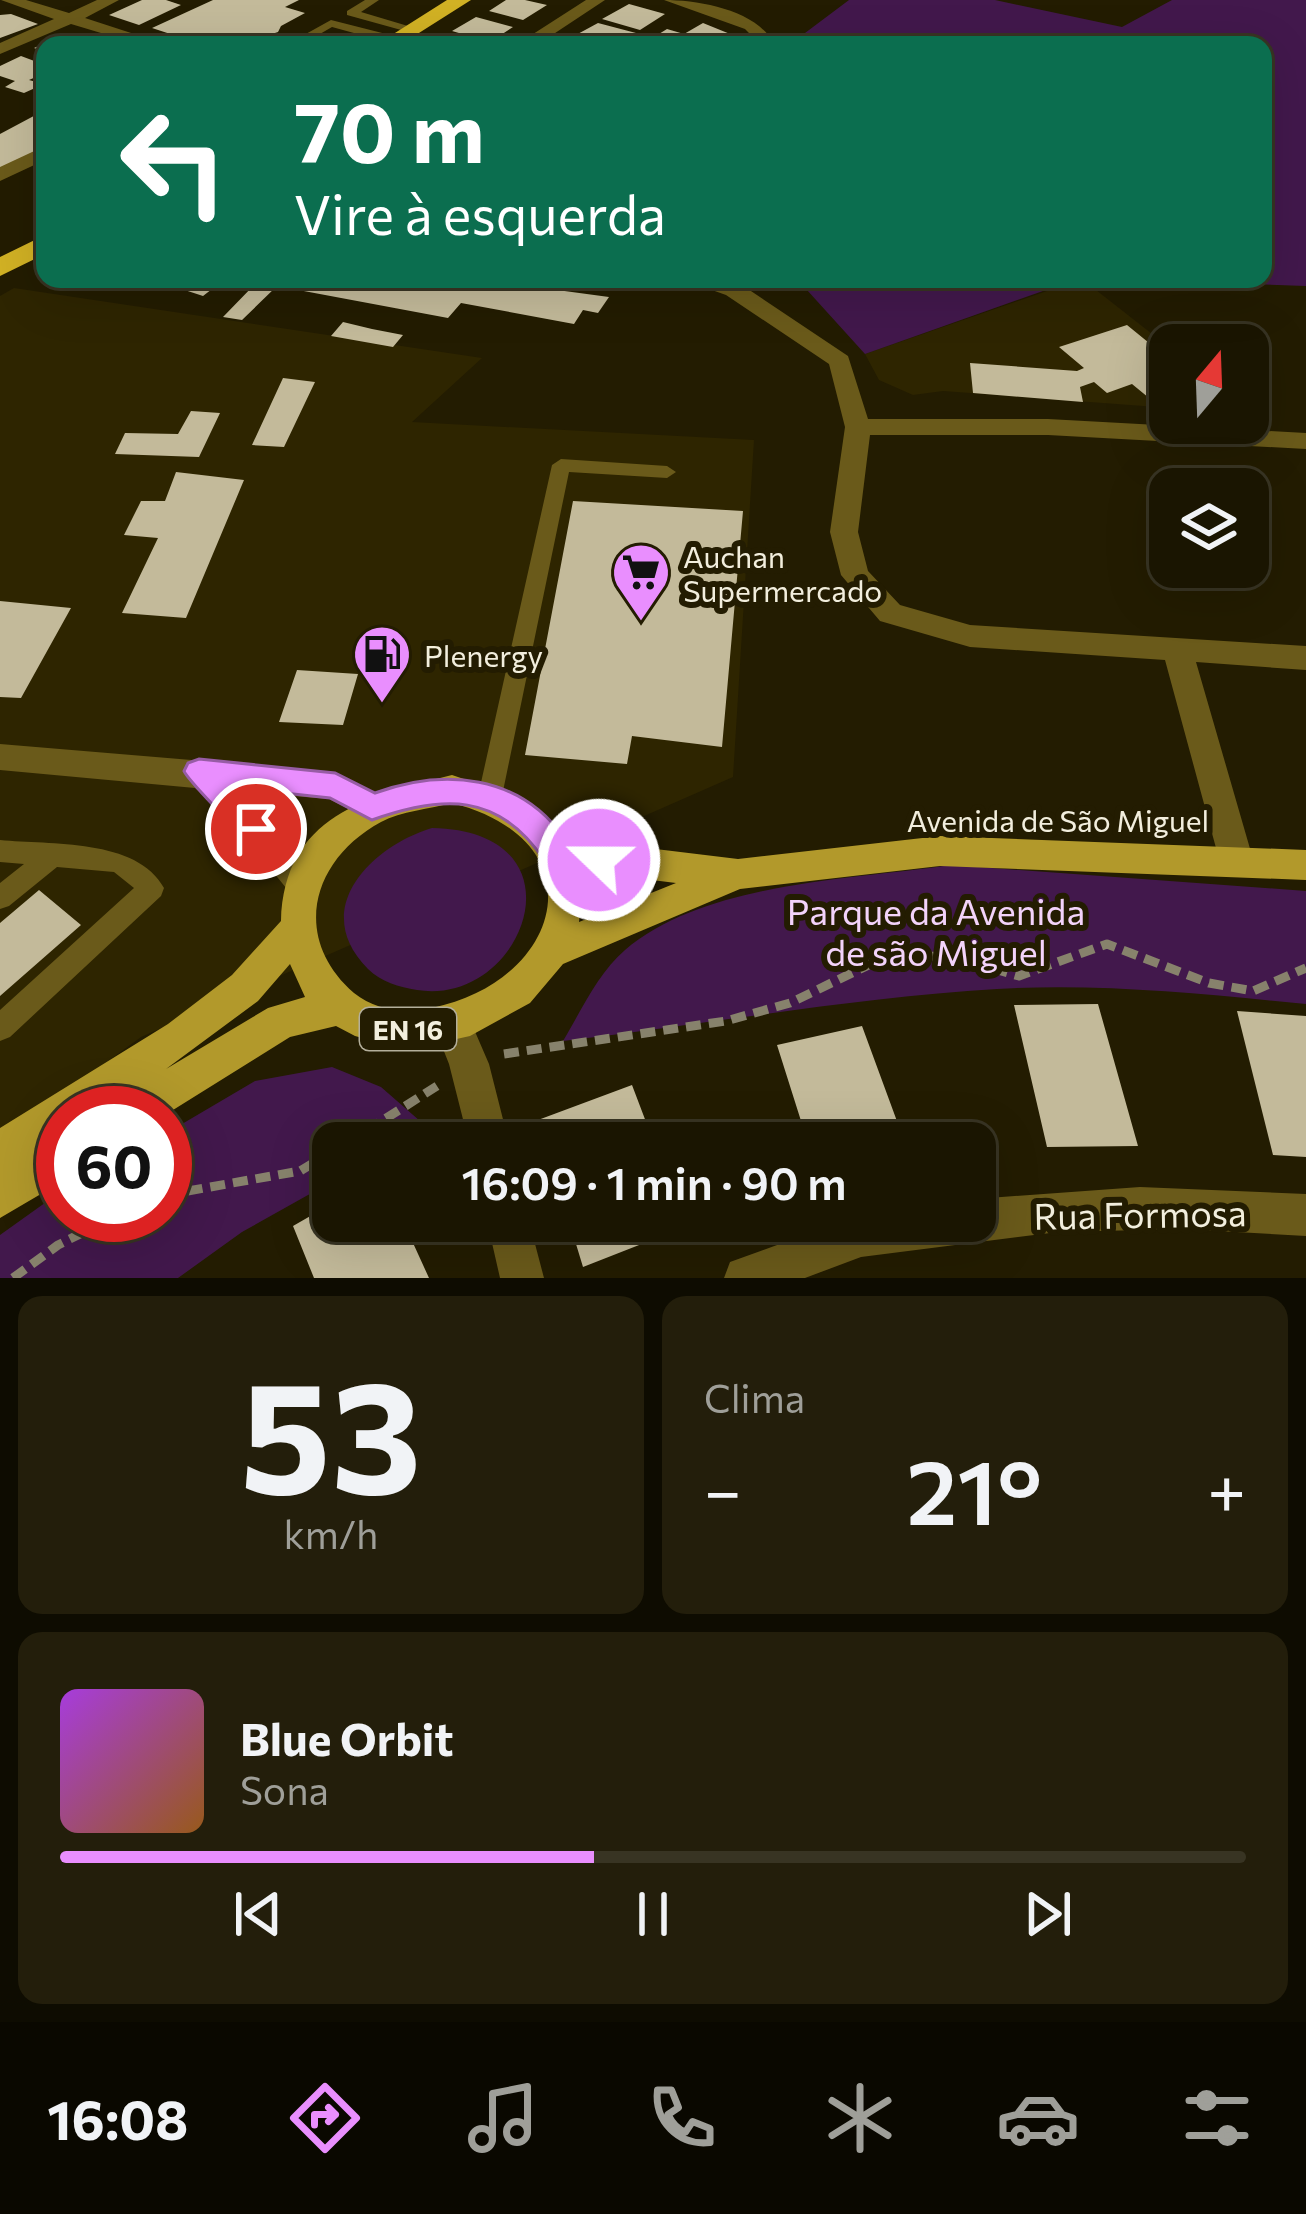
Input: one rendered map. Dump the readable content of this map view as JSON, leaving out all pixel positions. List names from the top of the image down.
{
  "streets": {
    "main road": ["Avenida de São Miguel", "EN 16"],
    "street": ["Rua Formosa"]
  },
  "crossings": [
    ["Avenida de São Miguel", "EN 16"]
  ],
  "parks": ["Parque da Avenida de são Miguel"],
  "places": {
    "supermarket": ["Auchan Supermercado"],
    "fuel station": ["Plenergy"]
  },
  "north": "top",
  "page": {
    "turn": ["70 m", "Vire à esquerda"],
    "limit": "60",
    "trip": "16:09 · 1 min · 90 m",
    "tile": [
      ["53", "km/h"],
      "Clima"
    ],
    "heat": ["−", "21°", "+"],
    "song": ["Blue Orbit", "Sona"],
    "tabs": "16:08"
  }
}
